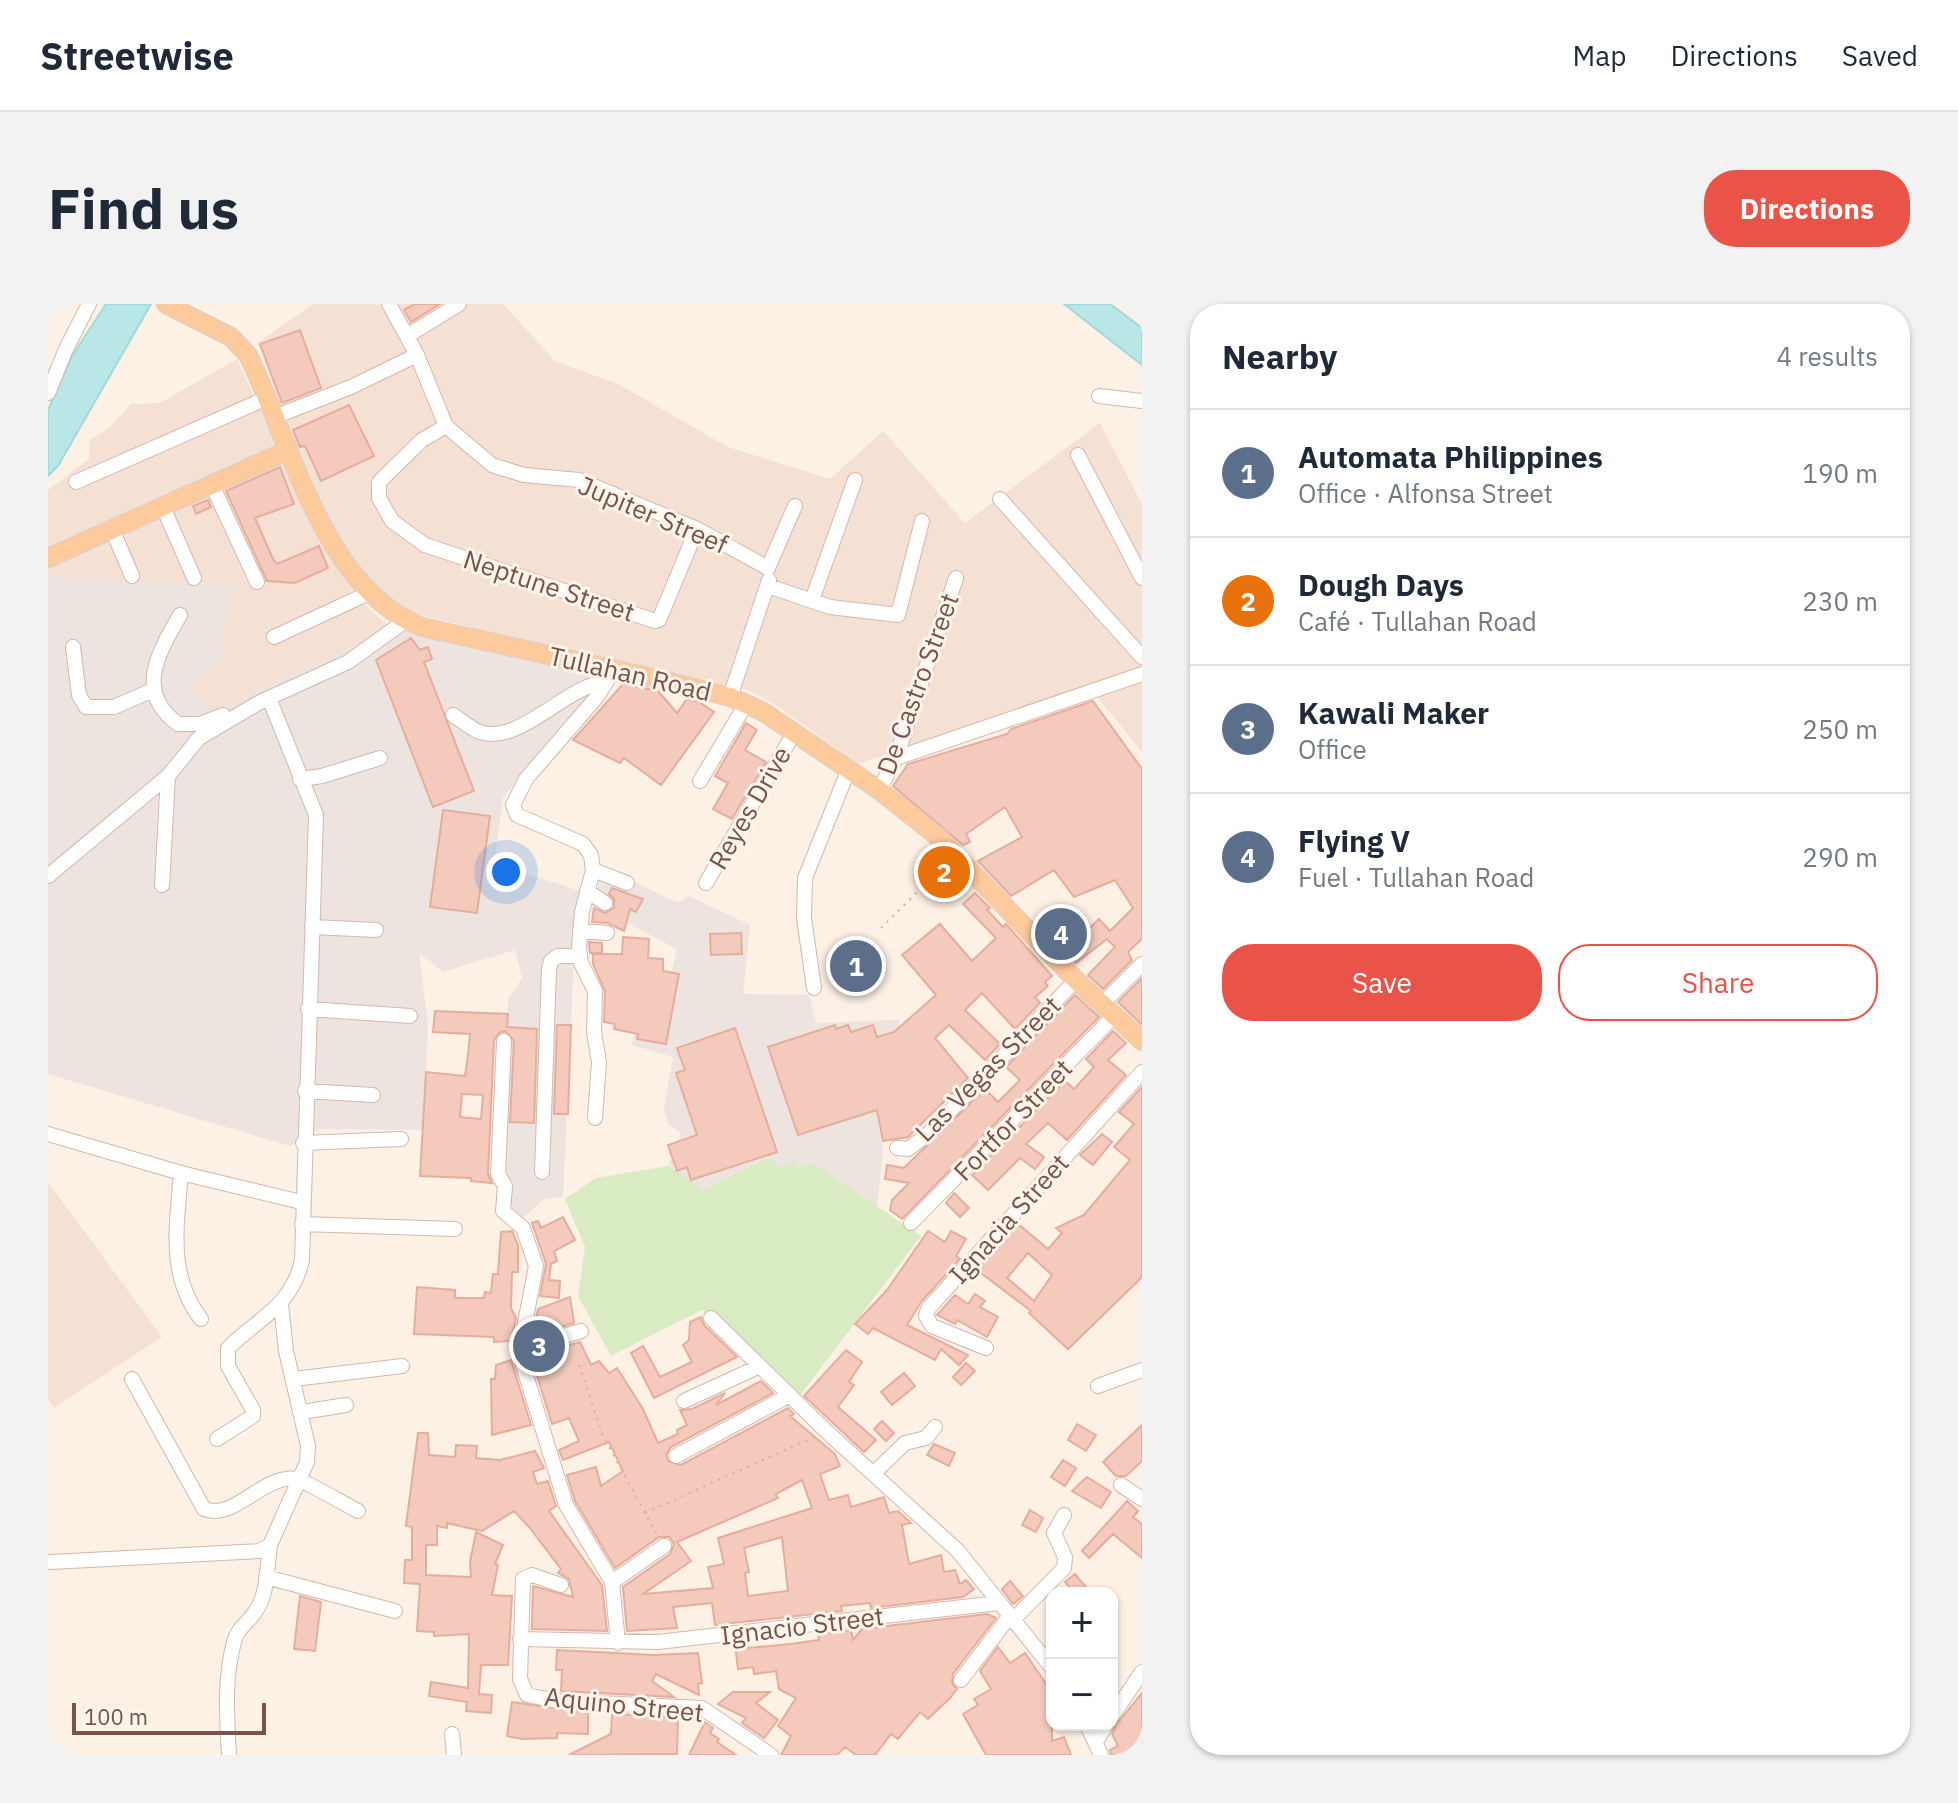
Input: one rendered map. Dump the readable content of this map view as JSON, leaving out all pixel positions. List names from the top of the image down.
{
  "streets": {
    "main road": ["Tullahan Road"],
    "street": [
      "Jupiter Streef",
      "Neptune Street",
      "De Castro Street",
      "Reyes Drive",
      "Las Vegas Street",
      "Fortfor Street",
      "Ignacia Street",
      "Ignacio Street",
      "Aquino Street"
    ]
  },
  "crossings": [
    ["Jupiter Streef", "Neptune Street"],
    ["Tullahan Road", "De Castro Street"],
    ["Tullahan Road", "Reyes Drive"],
    ["Tullahan Road", "Las Vegas Street"],
    ["Tullahan Road", "Fortfor Street"],
    ["Ignacio Street", "Aquino Street"]
  ],
  "scale_bar": "100 m",
  "page": {
    "header": "Streetwise",
    "nav": ["Map", "Directions", "Saved"],
    "buttons": [
      "Directions",
      ["Save", "Share"]
    ],
    "title": "Find us",
    "heading": ["Nearby", "4 results"],
    "list": [
      {
        "mark": "1",
        "name": "Automata Philippines",
        "note": "Office · Alfonsa Street",
        "value": "190 m"
      },
      {
        "mark": "2",
        "name": "Dough Days",
        "note": "Café · Tullahan Road",
        "value": "230 m"
      },
      {
        "mark": "3",
        "name": "Kawali Maker",
        "note": "Office",
        "value": "250 m"
      },
      {
        "mark": "4",
        "name": "Flying V",
        "note": "Fuel · Tullahan Road",
        "value": "290 m"
      }
    ],
    "pins": [
      "2",
      "4",
      "1",
      "3"
    ],
    "map_buttons": ["+", "−"],
    "scale": "100 m"
  }
}
